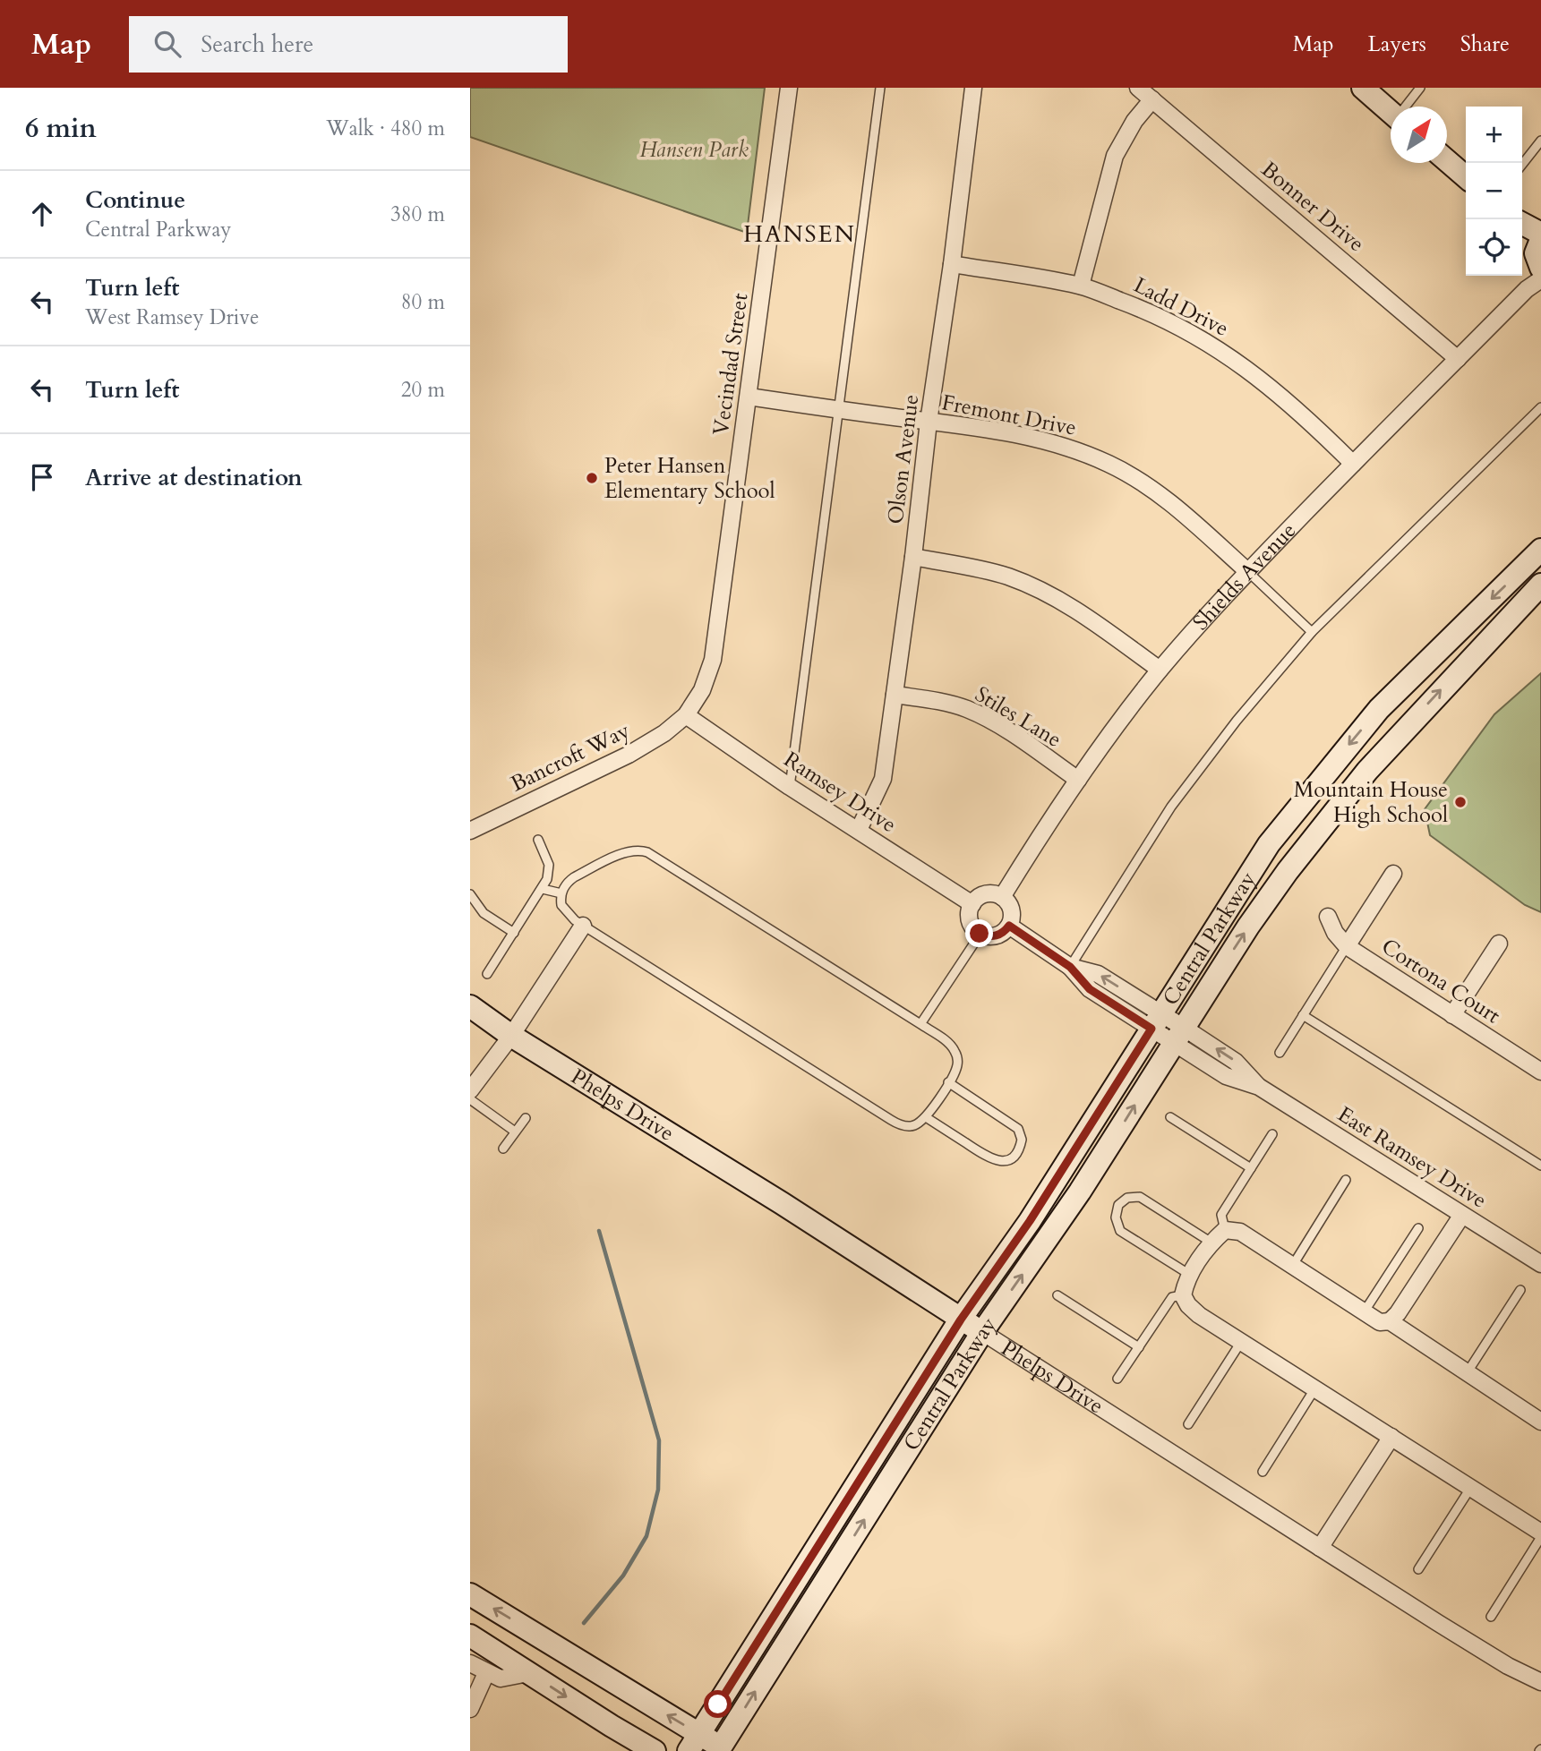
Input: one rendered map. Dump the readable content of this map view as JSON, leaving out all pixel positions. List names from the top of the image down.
{
  "streets": {
    "main road": ["Central Parkway", "Phelps Drive"],
    "street": [
      "Bonner Drive",
      "Ladd Drive",
      "Vecindad Street",
      "Fremont Drive",
      "Olson Avenue",
      "Shields Avenue",
      "Stiles Lane",
      "Bancroft Way",
      "Ramsey Drive",
      "Cortona Court",
      "East Ramsey Drive"
    ]
  },
  "crossings": [
    ["Bonner Drive", "Shields Avenue"],
    ["Ladd Drive", "Olson Avenue"],
    ["Ladd Drive", "Shields Avenue"],
    ["Vecindad Street", "Fremont Drive"],
    ["Vecindad Street", "Bancroft Way"],
    ["Vecindad Street", "Ramsey Drive"],
    ["Fremont Drive", "Olson Avenue"],
    ["Fremont Drive", "Shields Avenue"],
    ["Olson Avenue", "Stiles Lane"],
    ["Olson Avenue", "Ramsey Drive"],
    ["Shields Avenue", "Stiles Lane"],
    ["Shields Avenue", "Ramsey Drive"],
    ["Shields Avenue", "East Ramsey Drive"],
    ["Bancroft Way", "Ramsey Drive"],
    ["Ramsey Drive", "East Ramsey Drive"],
    ["Central Parkway", "Phelps Drive"],
    ["Central Parkway", "East Ramsey Drive"]
  ],
  "districts": ["HANSEN"],
  "parks": ["Hansen Park"],
  "places": ["Peter Hansen Elementary School", "Mountain House High School"],
  "north": "top right",
  "page": {
    "header": "Map",
    "search": "Search here",
    "nav": ["Map", "Layers", "Share"],
    "heading": ["6 min", "Walk · 480 m"],
    "map_buttons": ["+", "−"],
    "list": [
      ["Continue", "Central Parkway", "380 m"],
      ["Turn left", "West Ramsey Drive", "80 m"],
      ["Turn left", "20 m"],
      "Arrive at destination"
    ]
  }
}
